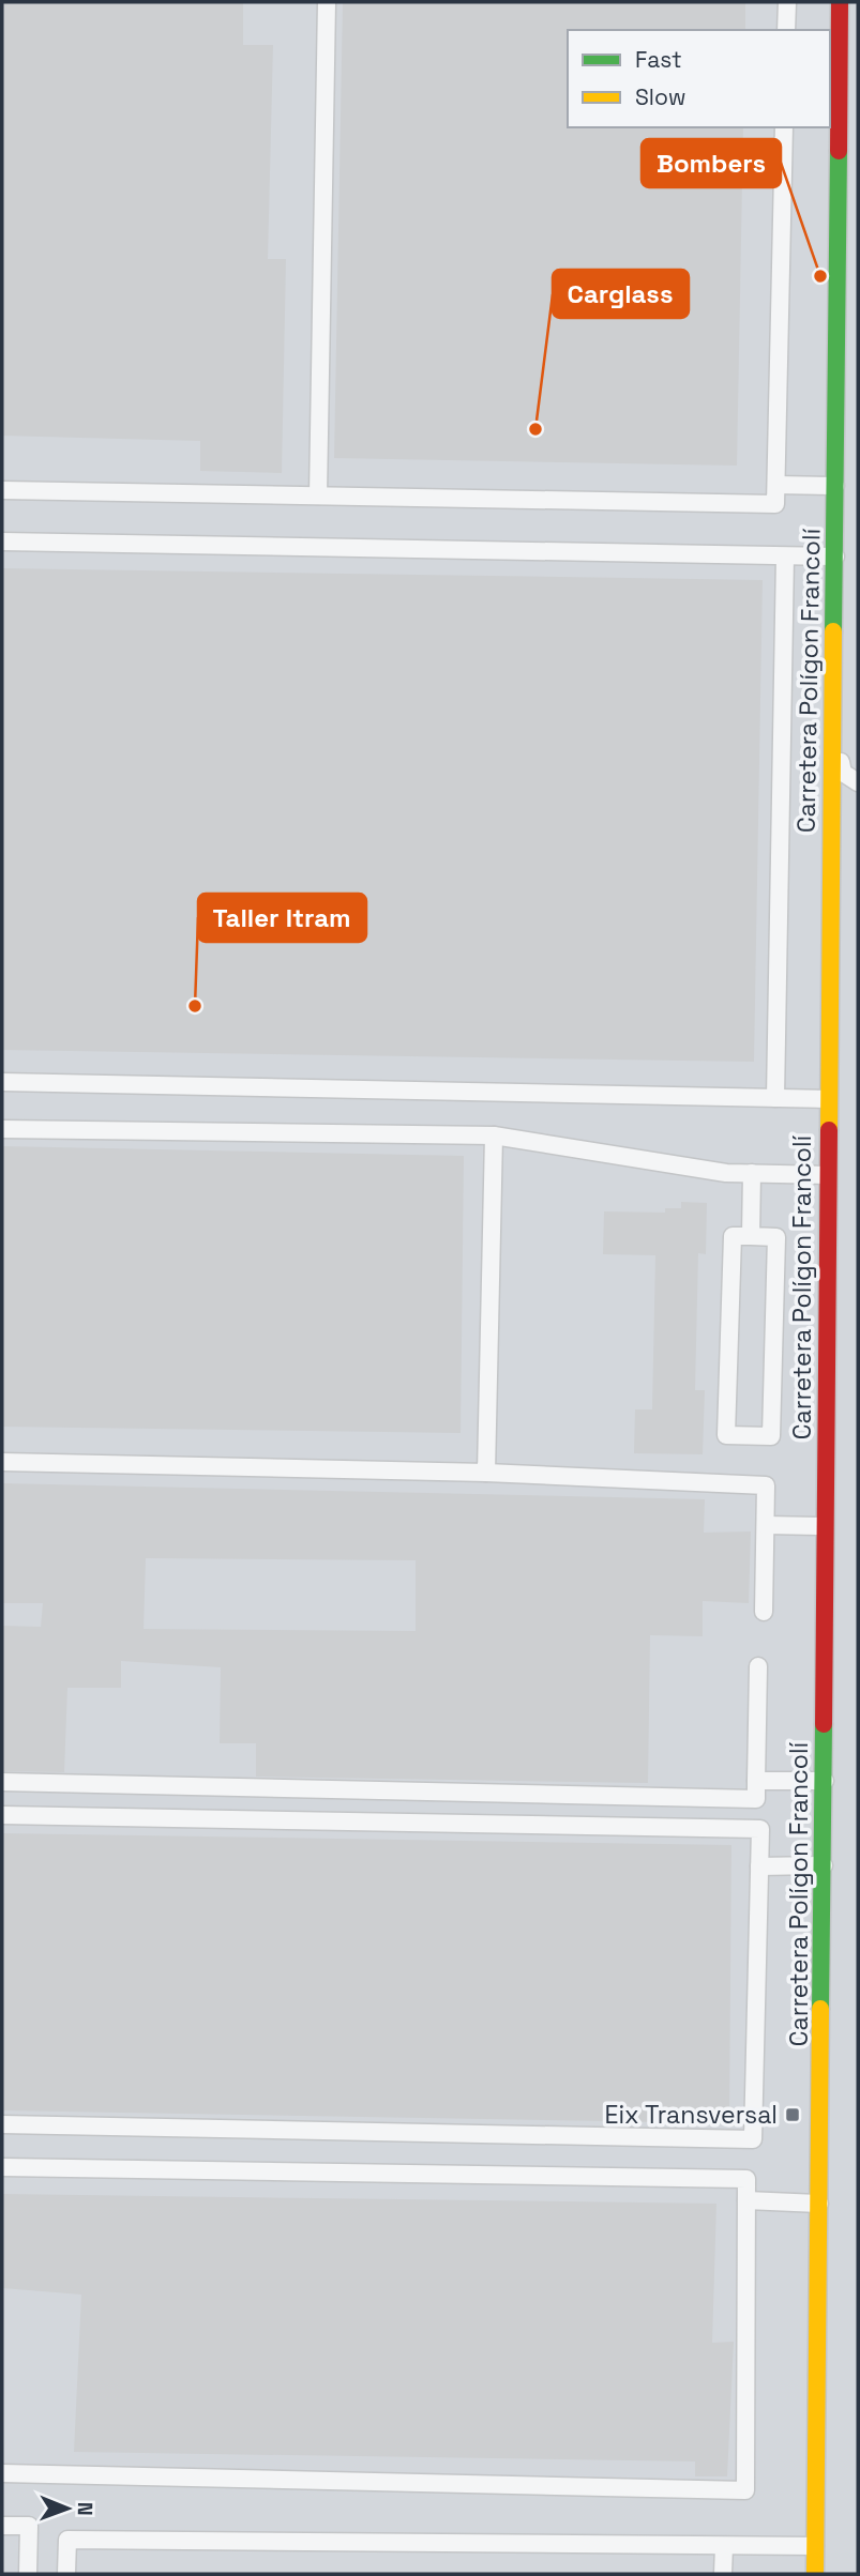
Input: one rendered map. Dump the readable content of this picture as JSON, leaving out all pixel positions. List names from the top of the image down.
{
  "streets": {
    "street": ["Carretera Polígon Francolí"]
  },
  "places": {
    "other": ["Bombers", "Carglass", "Taller Itram"],
    "transit": ["Eix Transversal"]
  },
  "legend": ["Fast", "Slow"],
  "north": "right"
}
